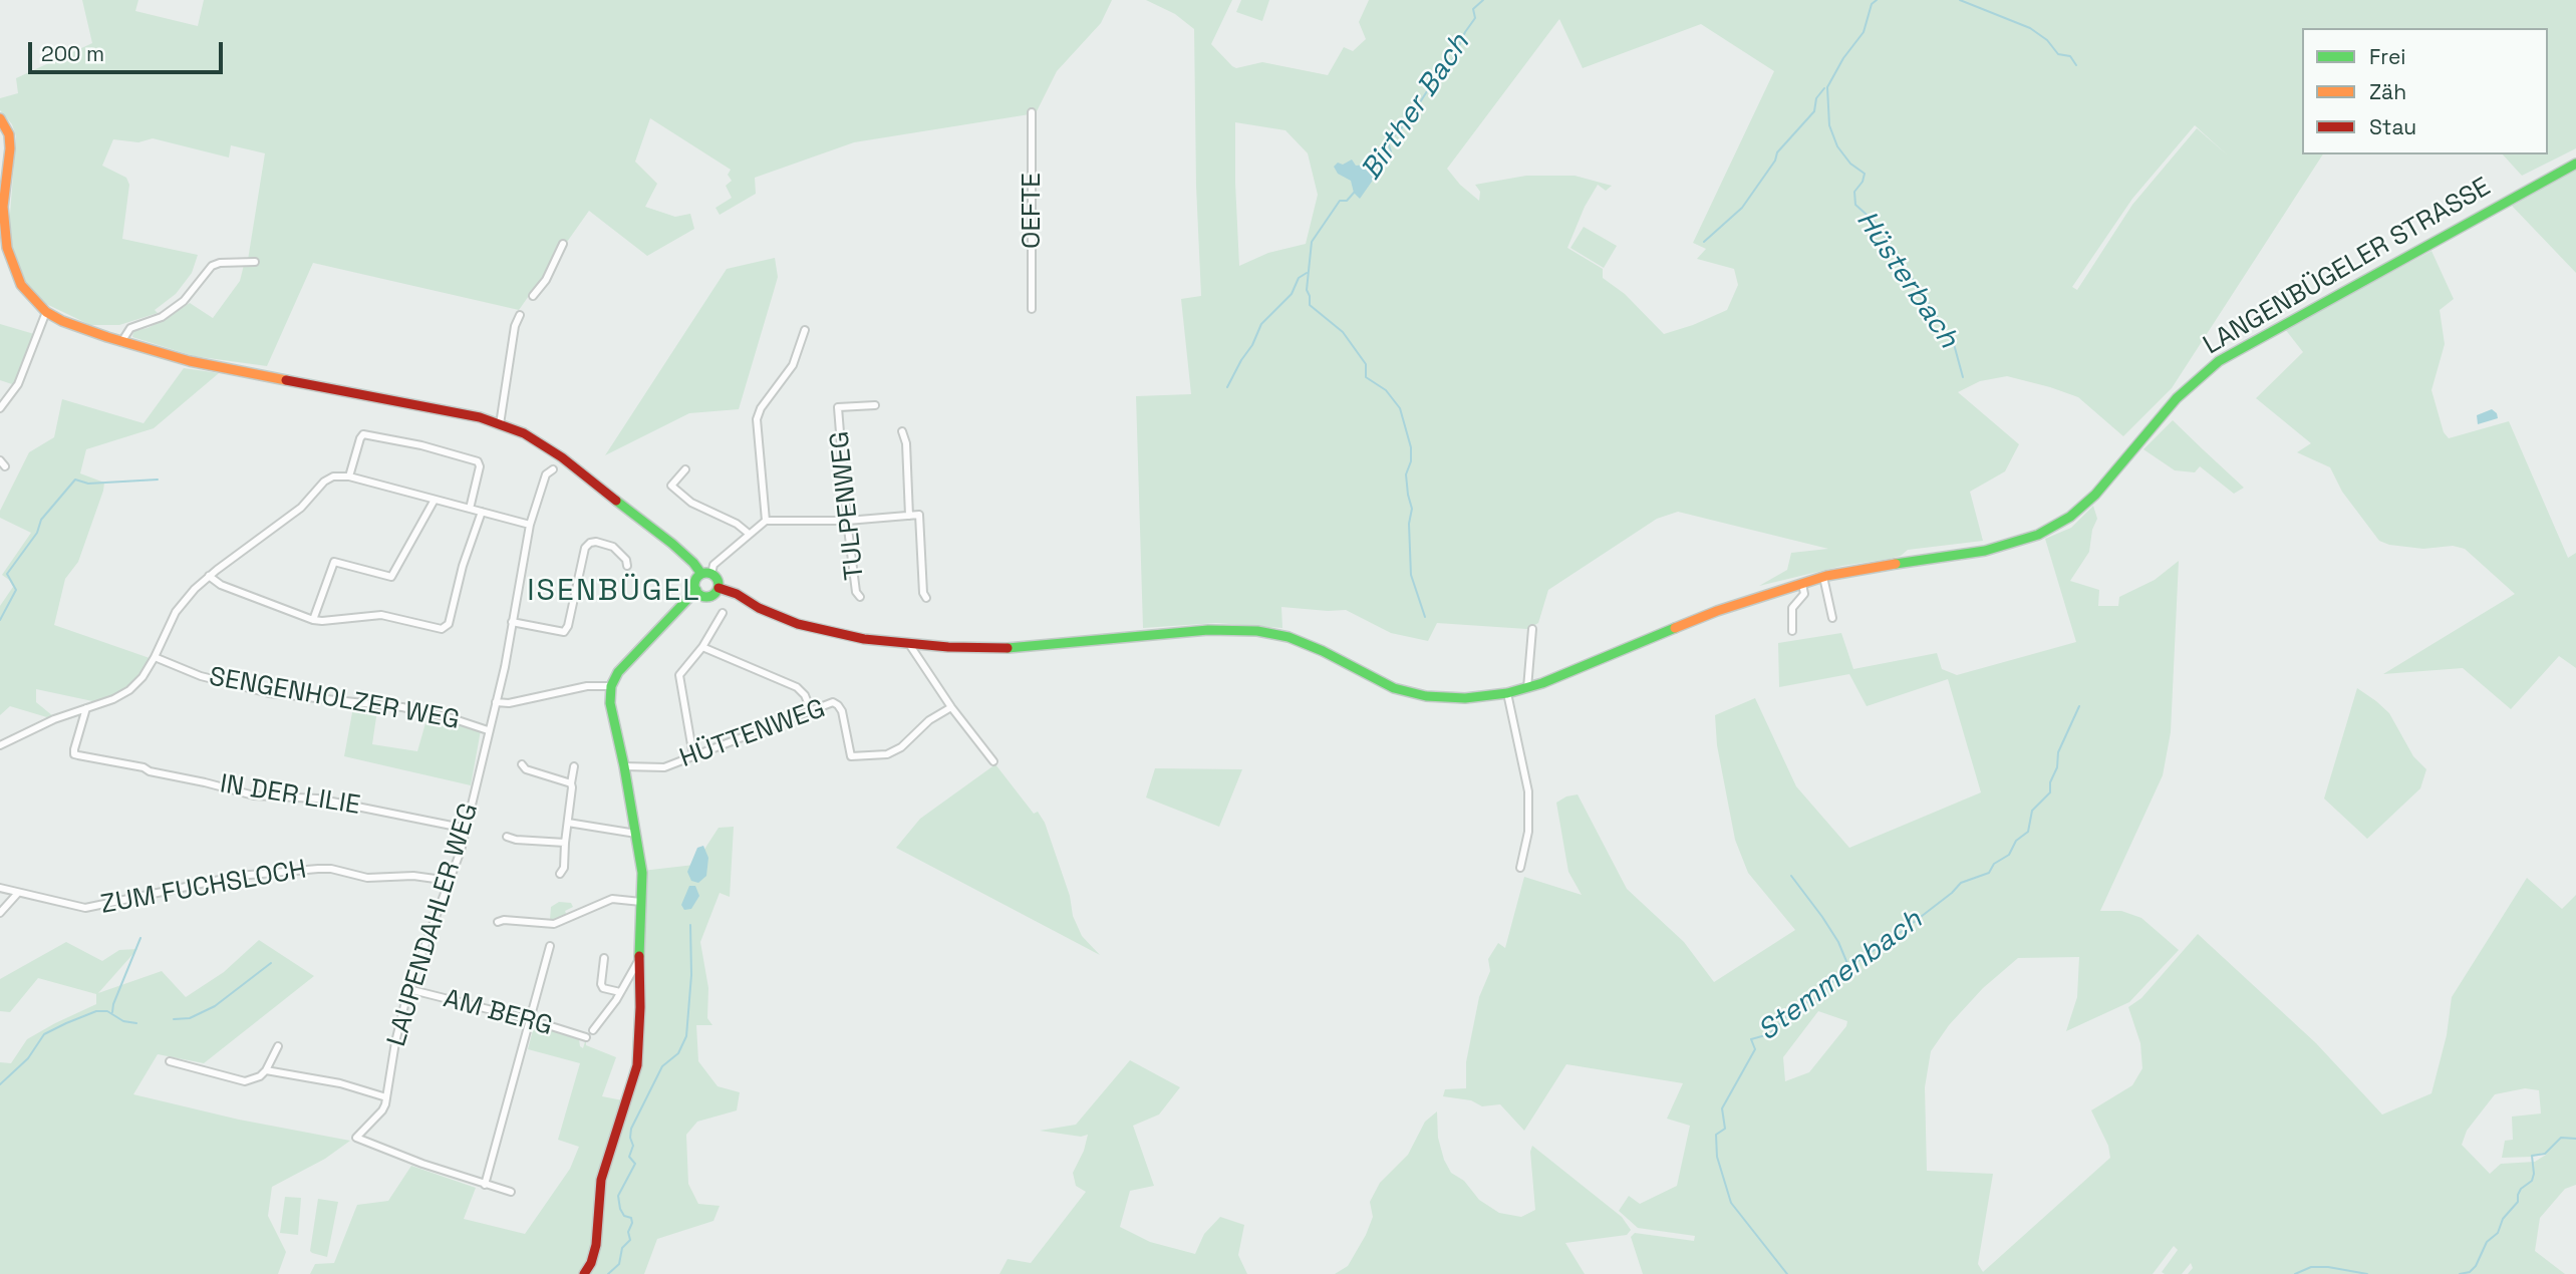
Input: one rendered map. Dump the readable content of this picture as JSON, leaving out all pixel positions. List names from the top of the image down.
{
  "streets": {
    "main road": ["LANGENBÜGELER STRASSE"],
    "street": [
      "OEFTE",
      "TULPENWEG",
      "SENGENHOLZER WEG",
      "HÜTTENWEG",
      "IN DER LILIE",
      "ZUM FUCHSLOCH",
      "LAUPENDAHLER WEG",
      "AM BERG"
    ]
  },
  "crossings": [
    ["SENGENHOLZER WEG", "LAUPENDAHLER WEG"],
    ["IN DER LILIE", "LAUPENDAHLER WEG"],
    ["ZUM FUCHSLOCH", "LAUPENDAHLER WEG"],
    ["LAUPENDAHLER WEG", "AM BERG"]
  ],
  "districts": ["ISENBÜGEL"],
  "water": ["Birther Bach", "Hüsterbach", "Stemmenbach"],
  "legend": ["Frei", "Zäh", "Stau"],
  "scale_bar": "200 m"
}
